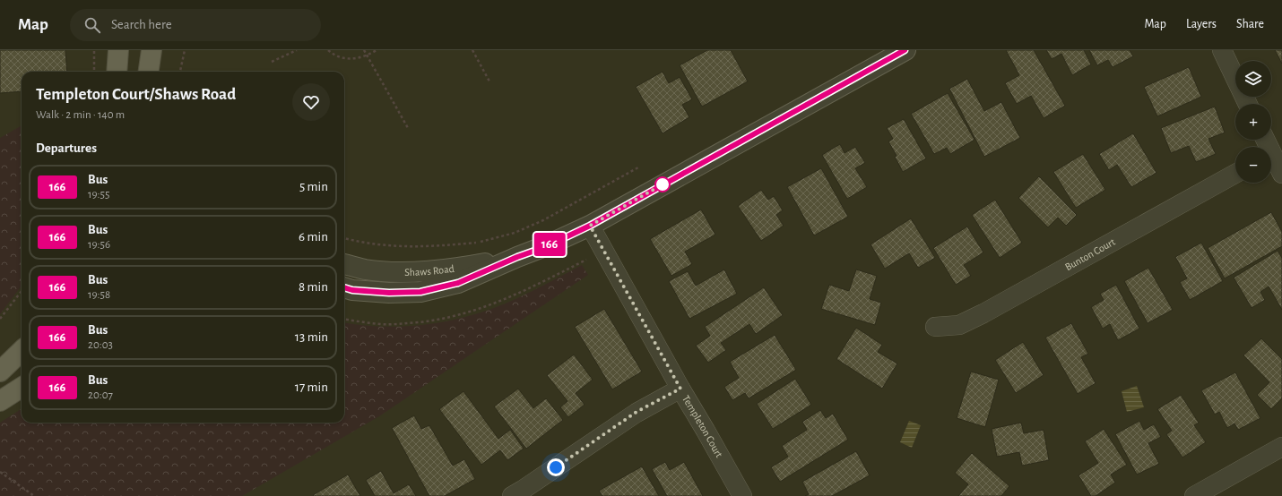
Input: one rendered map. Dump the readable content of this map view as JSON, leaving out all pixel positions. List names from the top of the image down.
{
  "streets": {
    "street": ["Bunton Court", "Shaws Road", "Templeton Court"]
  },
  "crossings": [
    ["Shaws Road", "Templeton Court"]
  ],
  "lines": ["bus line 166"],
  "page": {
    "header": "Map",
    "search": "Search here",
    "nav": ["Map", "Layers", "Share"],
    "on_map": "166",
    "map_buttons": ["+", "−"],
    "heading": [
      ["Templeton Court/Shaws Road", "Walk · 2 min · 140 m"],
      "Departures"
    ],
    "list": [
      {
        "mark": "166",
        "name": "Bus",
        "note": "19:55",
        "value": "5 min"
      },
      {
        "mark": "166",
        "name": "Bus",
        "note": "19:56",
        "value": "6 min"
      },
      {
        "mark": "166",
        "name": "Bus",
        "note": "19:58",
        "value": "8 min"
      },
      {
        "mark": "166",
        "name": "Bus",
        "note": "20:03",
        "value": "13 min"
      },
      {
        "mark": "166",
        "name": "Bus",
        "note": "20:07",
        "value": "17 min"
      }
    ]
  }
}
